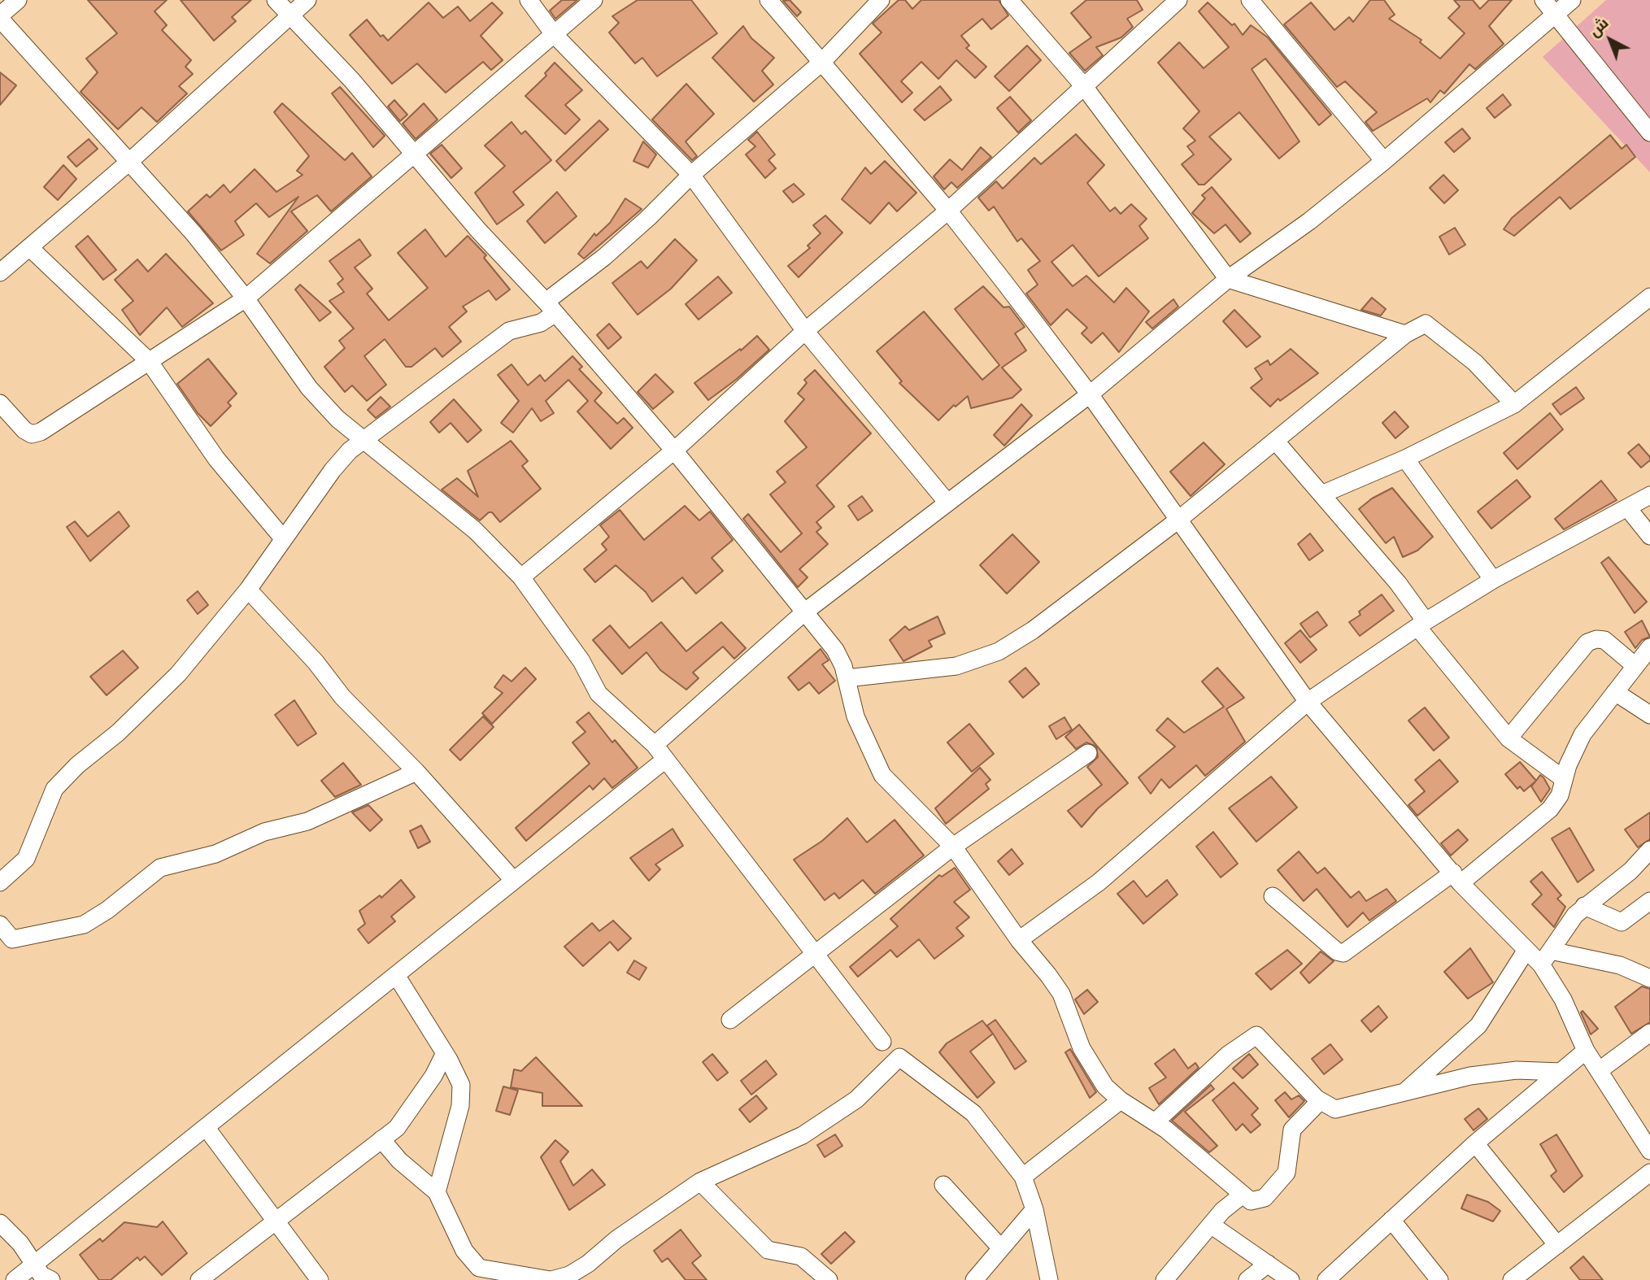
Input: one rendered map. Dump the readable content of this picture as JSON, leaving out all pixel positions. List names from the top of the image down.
{
  "north": "top left"
}
